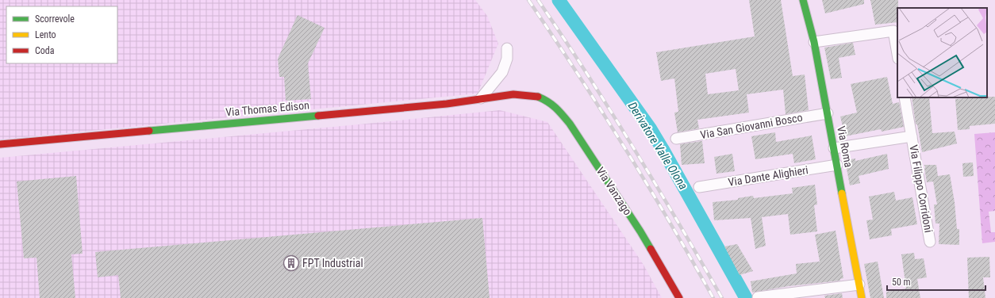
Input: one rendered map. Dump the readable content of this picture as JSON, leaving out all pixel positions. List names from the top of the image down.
{
  "streets": {
    "street": [
      "Via Thomas Edison",
      "Via San Giovanni Bosco",
      "Via Roma",
      "Via Dante Alighieri",
      "Via Filippo Corridoni",
      "Via Vanzago"
    ]
  },
  "crossings": [
    ["Via Thomas Edison", "Via Vanzago"],
    ["Via San Giovanni Bosco", "Via Roma"],
    ["Via Roma", "Via Dante Alighieri"],
    ["Via Roma", "Via Filippo Corridoni"]
  ],
  "water": ["Derivatore Valle Olona"],
  "places": {
    "building": ["FPT Industrial"]
  },
  "legend": ["Scorrevole", "Lento", "Coda"],
  "scale_bar": "50 m"
}
